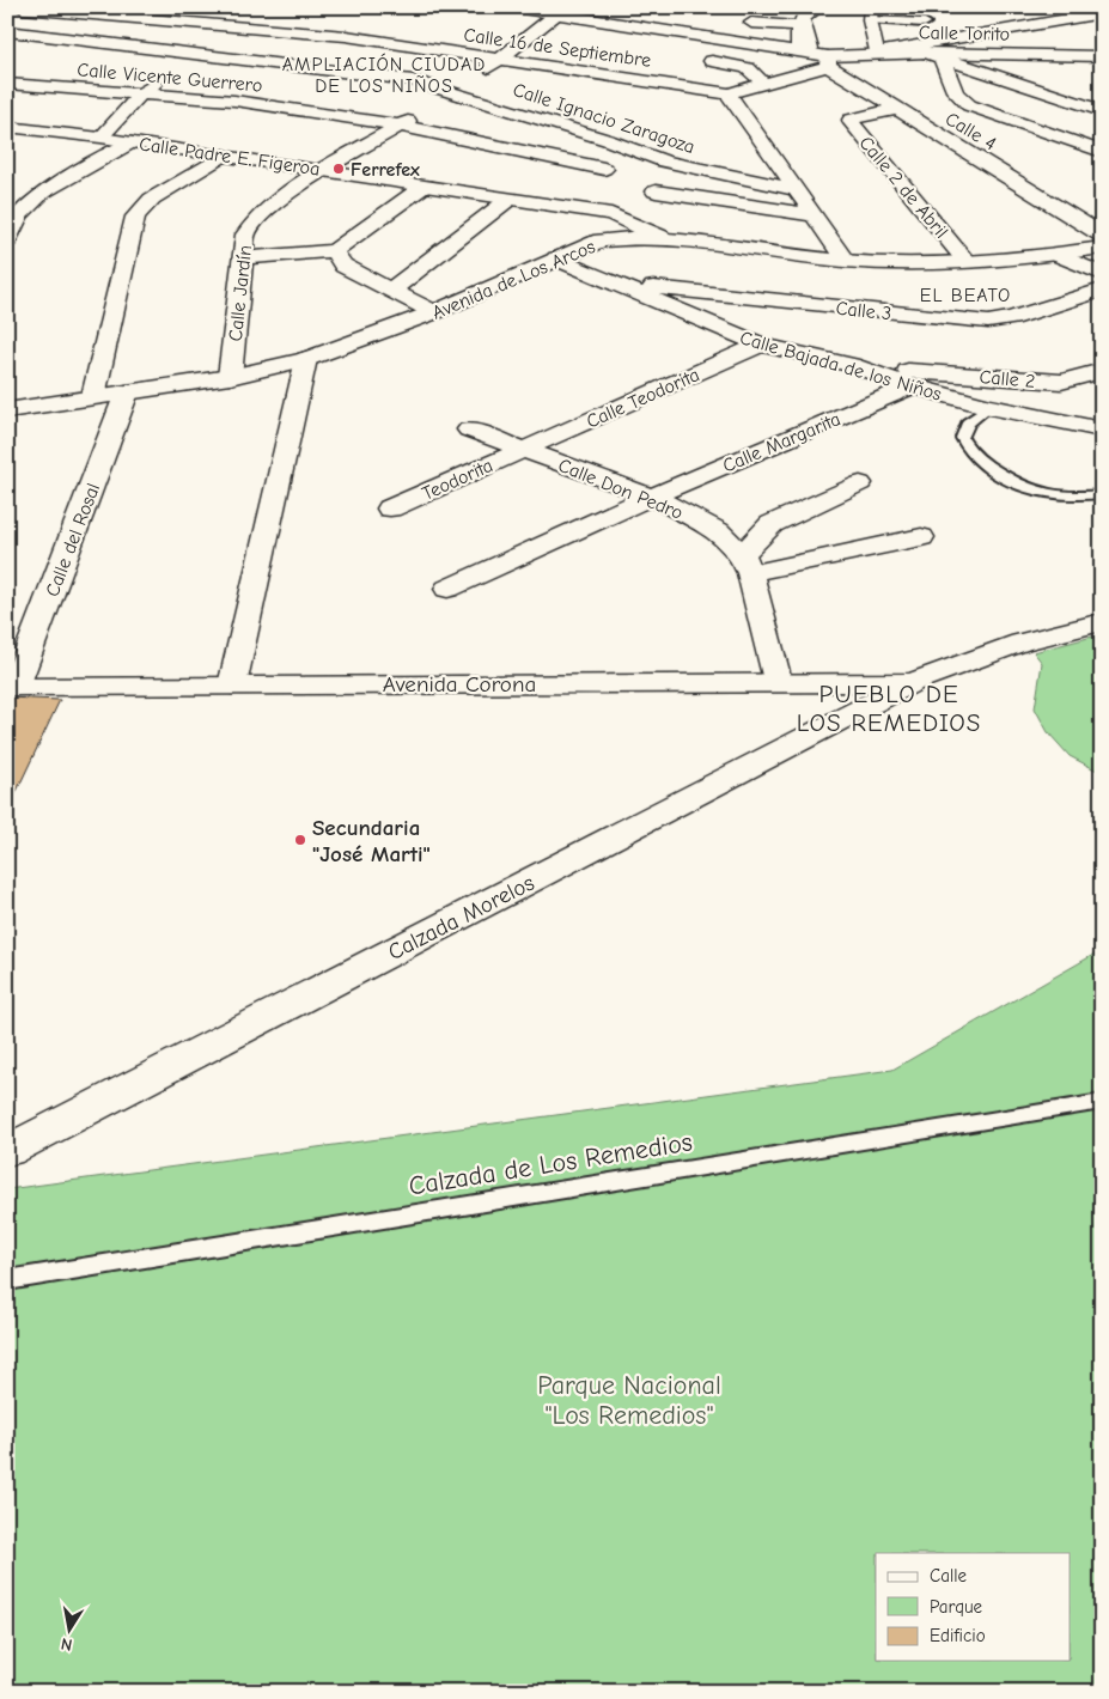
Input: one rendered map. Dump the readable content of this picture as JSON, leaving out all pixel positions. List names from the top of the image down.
{
  "streets": {
    "street": [
      "Calle Torito",
      "Calle 16 de Septiembre",
      "Calle Vicente Guerrero",
      "Calle Ignacio Zaragoza",
      "Calle 4",
      "Calle Padre E. Figeroa",
      "Calle 2 de Abril",
      "Avenida de Los Arcos",
      "Calle Jardín",
      "Calle 3",
      "Calle Bajada de los Niños",
      "Calle 2",
      "Calle Teodorita",
      "Calle Margarita",
      "Teodorita",
      "Calle Don Pedro",
      "Calle del Rosal",
      "Avenida Corona",
      "Calzada Morelos"
    ],
    "lane": ["Calzada de Los Remedios"]
  },
  "crossings": [
    ["Calle Torito", "Calle 4"],
    ["Calle 16 de Septiembre", "Calle Jardín"],
    ["Calle Vicente Guerrero", "Calle Jardín"],
    ["Calle Ignacio Zaragoza", "Calle Jardín"],
    ["Calle 4", "Calle 2 de Abril"],
    ["Calle Padre E. Figeroa", "Avenida de Los Arcos"],
    ["Calle Padre E. Figeroa", "Calle Jardín"],
    ["Calle 2 de Abril", "Avenida de Los Arcos"],
    ["Avenida de Los Arcos", "Calle Jardín"],
    ["Avenida de Los Arcos", "Calle Bajada de los Niños"],
    ["Avenida de Los Arcos", "Calle del Rosal"],
    ["Calle 3", "Calle Bajada de los Niños"],
    ["Calle Bajada de los Niños", "Calle 2"],
    ["Calle Bajada de los Niños", "Calle Teodorita"],
    ["Calle Bajada de los Niños", "Calle Margarita"],
    ["Calle Teodorita", "Teodorita"],
    ["Calle Teodorita", "Calle Don Pedro"],
    ["Calle Margarita", "Calle Don Pedro"],
    ["Teodorita", "Calle Don Pedro"],
    ["Calle del Rosal", "Avenida Corona"],
    ["Avenida Corona", "Calzada Morelos"]
  ],
  "districts": ["AMPLIACIÓN CIUDAD DE LOS NIÑOS", "EL BEATO", "PUEBLO DE LOS REMEDIOS"],
  "parks": ["Parque Nacional \"Los Remedios\""],
  "places": ["Ferrefex", "Secundaria \"José Marti\""],
  "legend": ["Calle", "Parque", "Edificio"],
  "north": "bottom"
}
